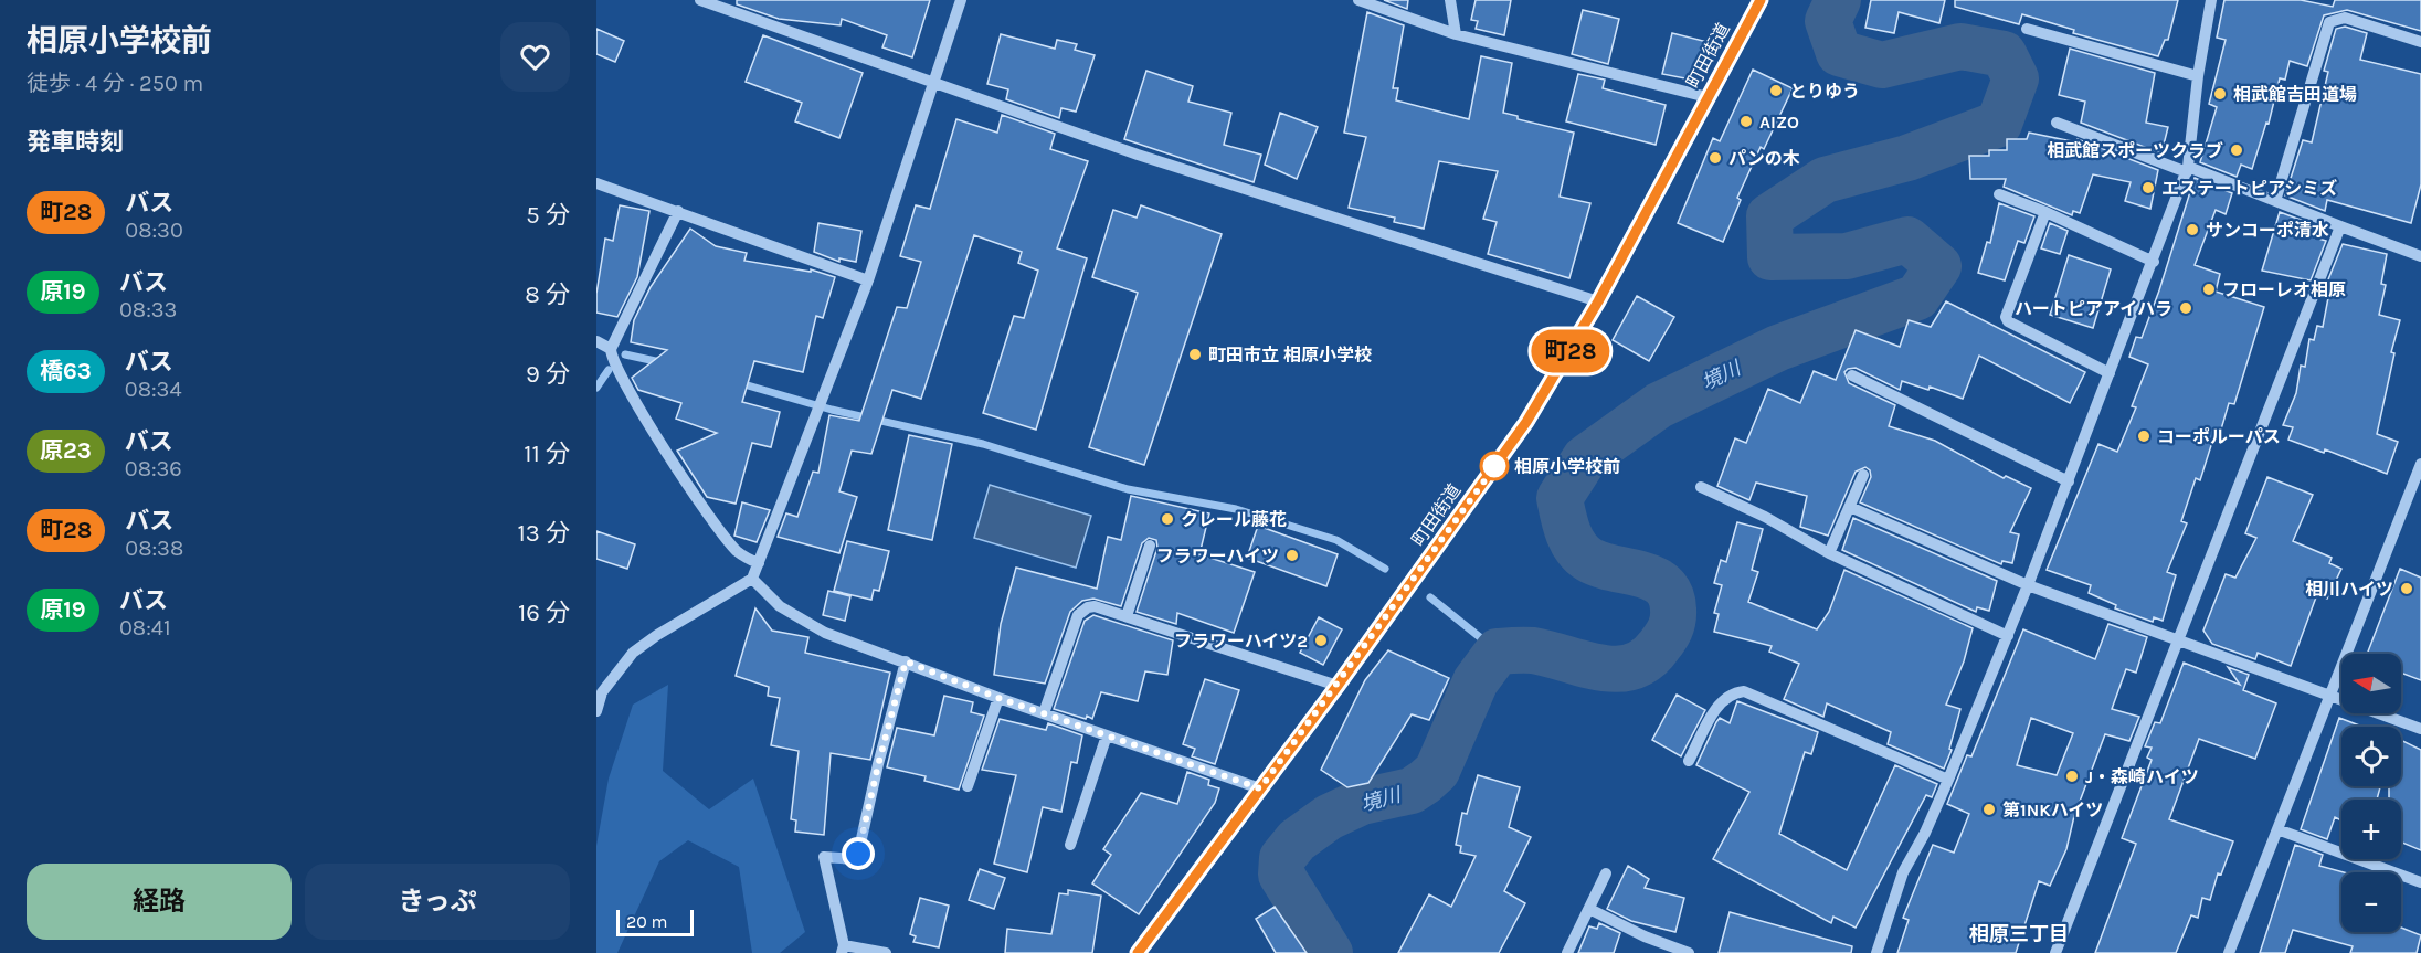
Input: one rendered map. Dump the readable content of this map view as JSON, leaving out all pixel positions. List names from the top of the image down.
{
  "streets": {
    "main road": ["町田街道"]
  },
  "districts": ["相原三丁目"],
  "water": ["境川"],
  "places": [
    "とりゆう",
    "相武館吉田道場",
    "AIZO",
    "相武館スポーツクラブ",
    "パンの木",
    "エステートピアシミズ",
    "サンコーポ清水",
    "フローレオ相原",
    "ハートピアアイハラ",
    "町田市立 相原小学校",
    "コーポルーパス",
    "相原小学校前",
    "クレール藤花",
    "フラワーハイツ",
    "相川ハイツ",
    "フラワーハイツ2",
    "J・森崎ハイツ",
    "第1NKハイツ"
  ],
  "lines": ["bus line 町28"],
  "scale_bar": "20 m",
  "north": "left",
  "page": {
    "heading": [
      ["相原小学校前", "徒歩 · 4 分 · 250 m"],
      "発車時刻"
    ],
    "on_map": "町28",
    "list": [
      {
        "mark": "町28",
        "name": "バス",
        "note": "08:30",
        "value": "5 分"
      },
      {
        "mark": "原19",
        "name": "バス",
        "note": "08:33",
        "value": "8 分"
      },
      {
        "mark": "橋63",
        "name": "バス",
        "note": "08:34",
        "value": "9 分"
      },
      {
        "mark": "原23",
        "name": "バス",
        "note": "08:36",
        "value": "11 分"
      },
      {
        "mark": "町28",
        "name": "バス",
        "note": "08:38",
        "value": "13 分"
      },
      {
        "mark": "原19",
        "name": "バス",
        "note": "08:41",
        "value": "16 分"
      }
    ],
    "map_buttons": ["+", "−"],
    "buttons": ["経路", "きっぷ"],
    "scale": "20 m"
  }
}
